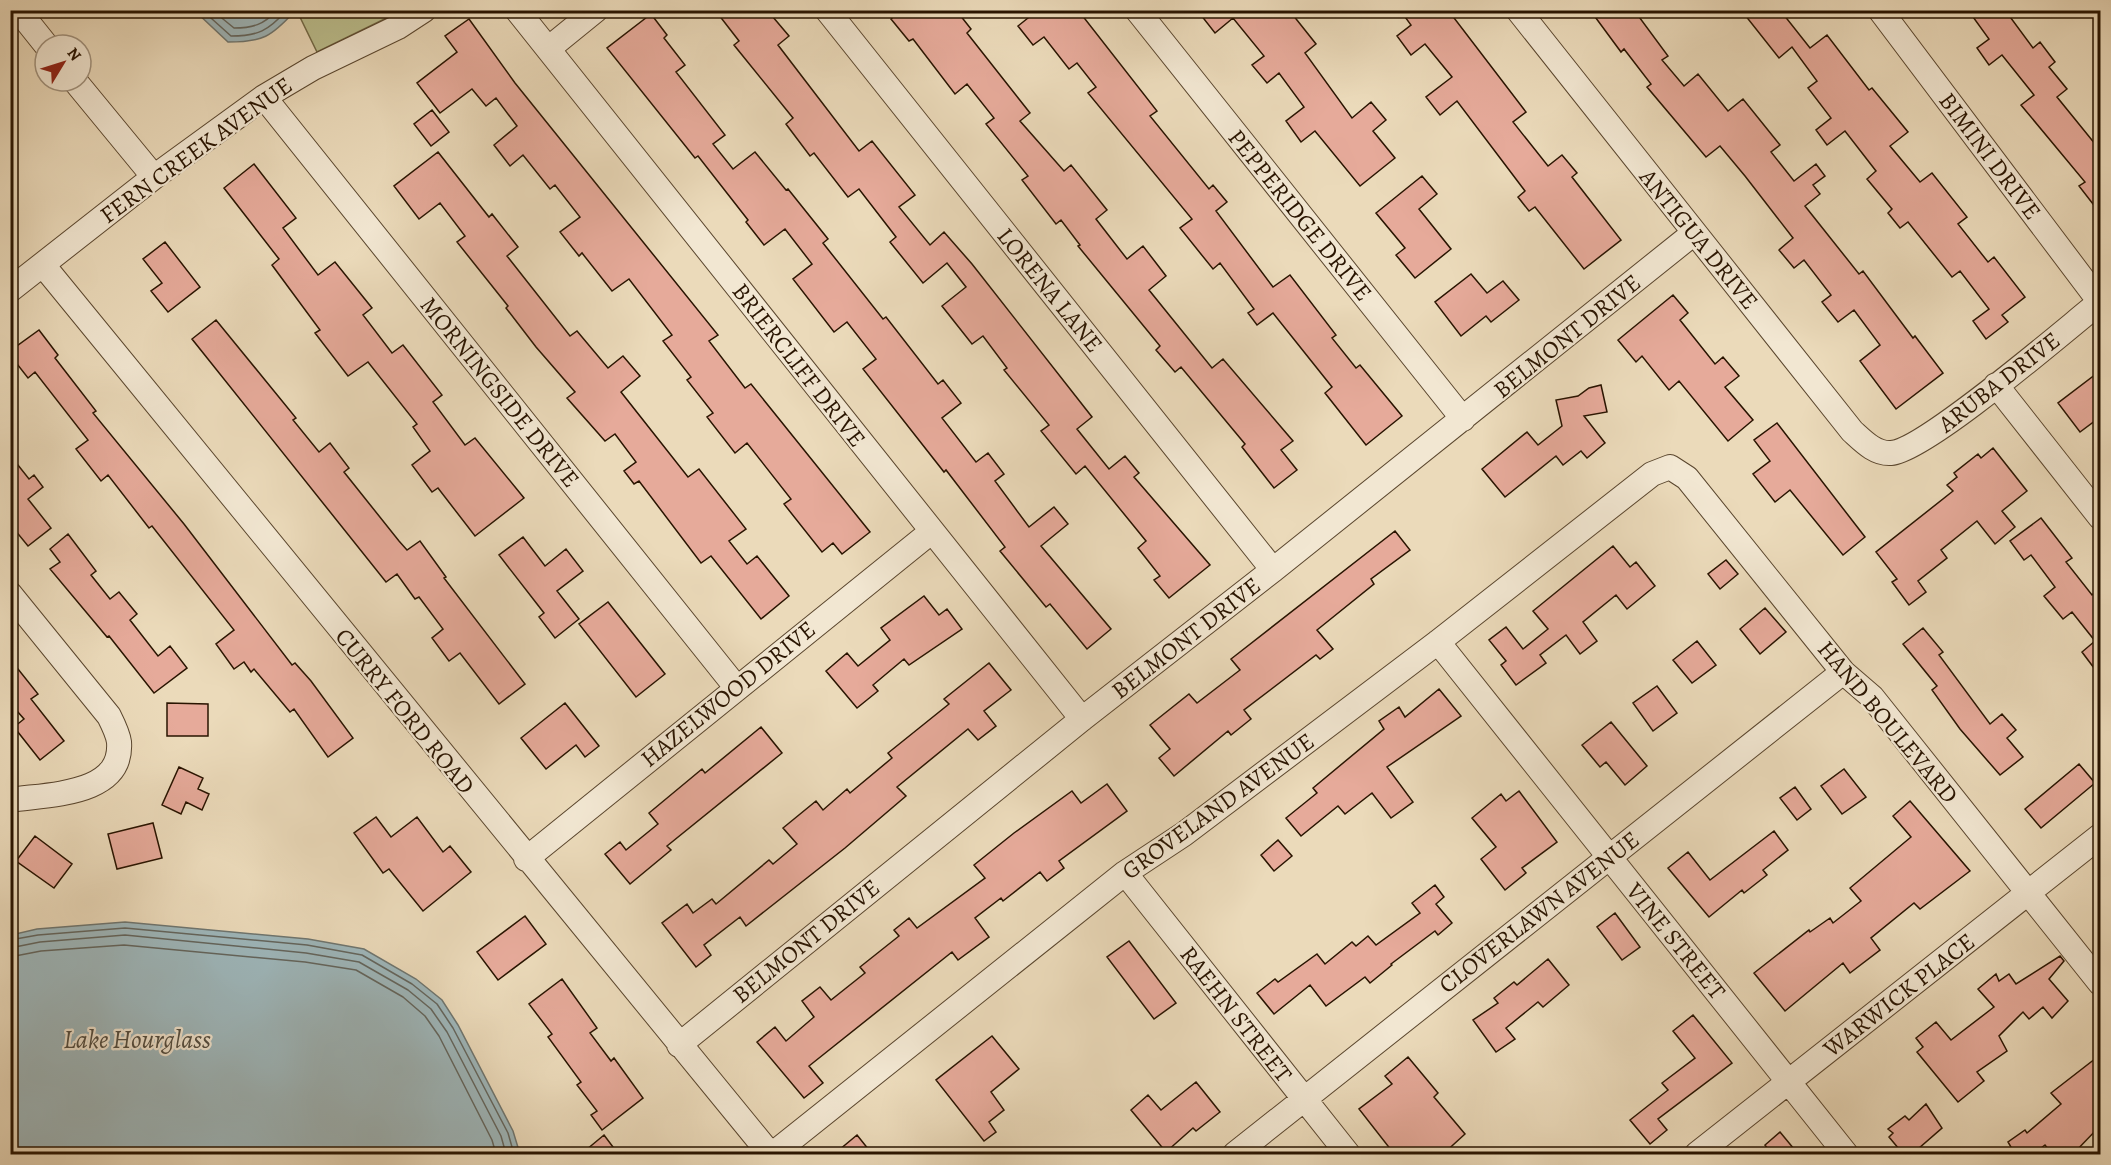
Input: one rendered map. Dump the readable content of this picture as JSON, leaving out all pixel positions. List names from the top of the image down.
{
  "streets": {
    "street": [
      "FERN CREEK AVENUE",
      "BIMINI DRIVE",
      "PEPPERIDGE DRIVE",
      "ANTIGUA DRIVE",
      "LORENA LANE",
      "BELMONT DRIVE",
      "BRIERCLIFF DRIVE",
      "ARUBA DRIVE",
      "MORNINGSIDE DRIVE",
      "HAZELWOOD DRIVE",
      "CURRY FORD ROAD",
      "HAND BOULEVARD",
      "GROVELAND AVENUE",
      "CLOVERLAWN AVENUE",
      "VINE STREET",
      "WARWICK PLACE",
      "RAEHN STREET"
    ]
  },
  "crossings": [
    ["FERN CREEK AVENUE", "MORNINGSIDE DRIVE"],
    ["FERN CREEK AVENUE", "CURRY FORD ROAD"],
    ["BIMINI DRIVE", "ARUBA DRIVE"],
    ["PEPPERIDGE DRIVE", "BELMONT DRIVE"],
    ["ANTIGUA DRIVE", "BELMONT DRIVE"],
    ["ANTIGUA DRIVE", "ARUBA DRIVE"],
    ["LORENA LANE", "BELMONT DRIVE"],
    ["BELMONT DRIVE", "BRIERCLIFF DRIVE"],
    ["BELMONT DRIVE", "CURRY FORD ROAD"],
    ["BRIERCLIFF DRIVE", "HAZELWOOD DRIVE"],
    ["MORNINGSIDE DRIVE", "HAZELWOOD DRIVE"],
    ["HAZELWOOD DRIVE", "CURRY FORD ROAD"],
    ["CURRY FORD ROAD", "GROVELAND AVENUE"],
    ["HAND BOULEVARD", "GROVELAND AVENUE"],
    ["HAND BOULEVARD", "CLOVERLAWN AVENUE"],
    ["HAND BOULEVARD", "WARWICK PLACE"],
    ["GROVELAND AVENUE", "VINE STREET"],
    ["GROVELAND AVENUE", "RAEHN STREET"],
    ["CLOVERLAWN AVENUE", "VINE STREET"],
    ["CLOVERLAWN AVENUE", "RAEHN STREET"],
    ["VINE STREET", "WARWICK PLACE"]
  ],
  "water": ["Lake Hourglass"],
  "north": "top right"
}
